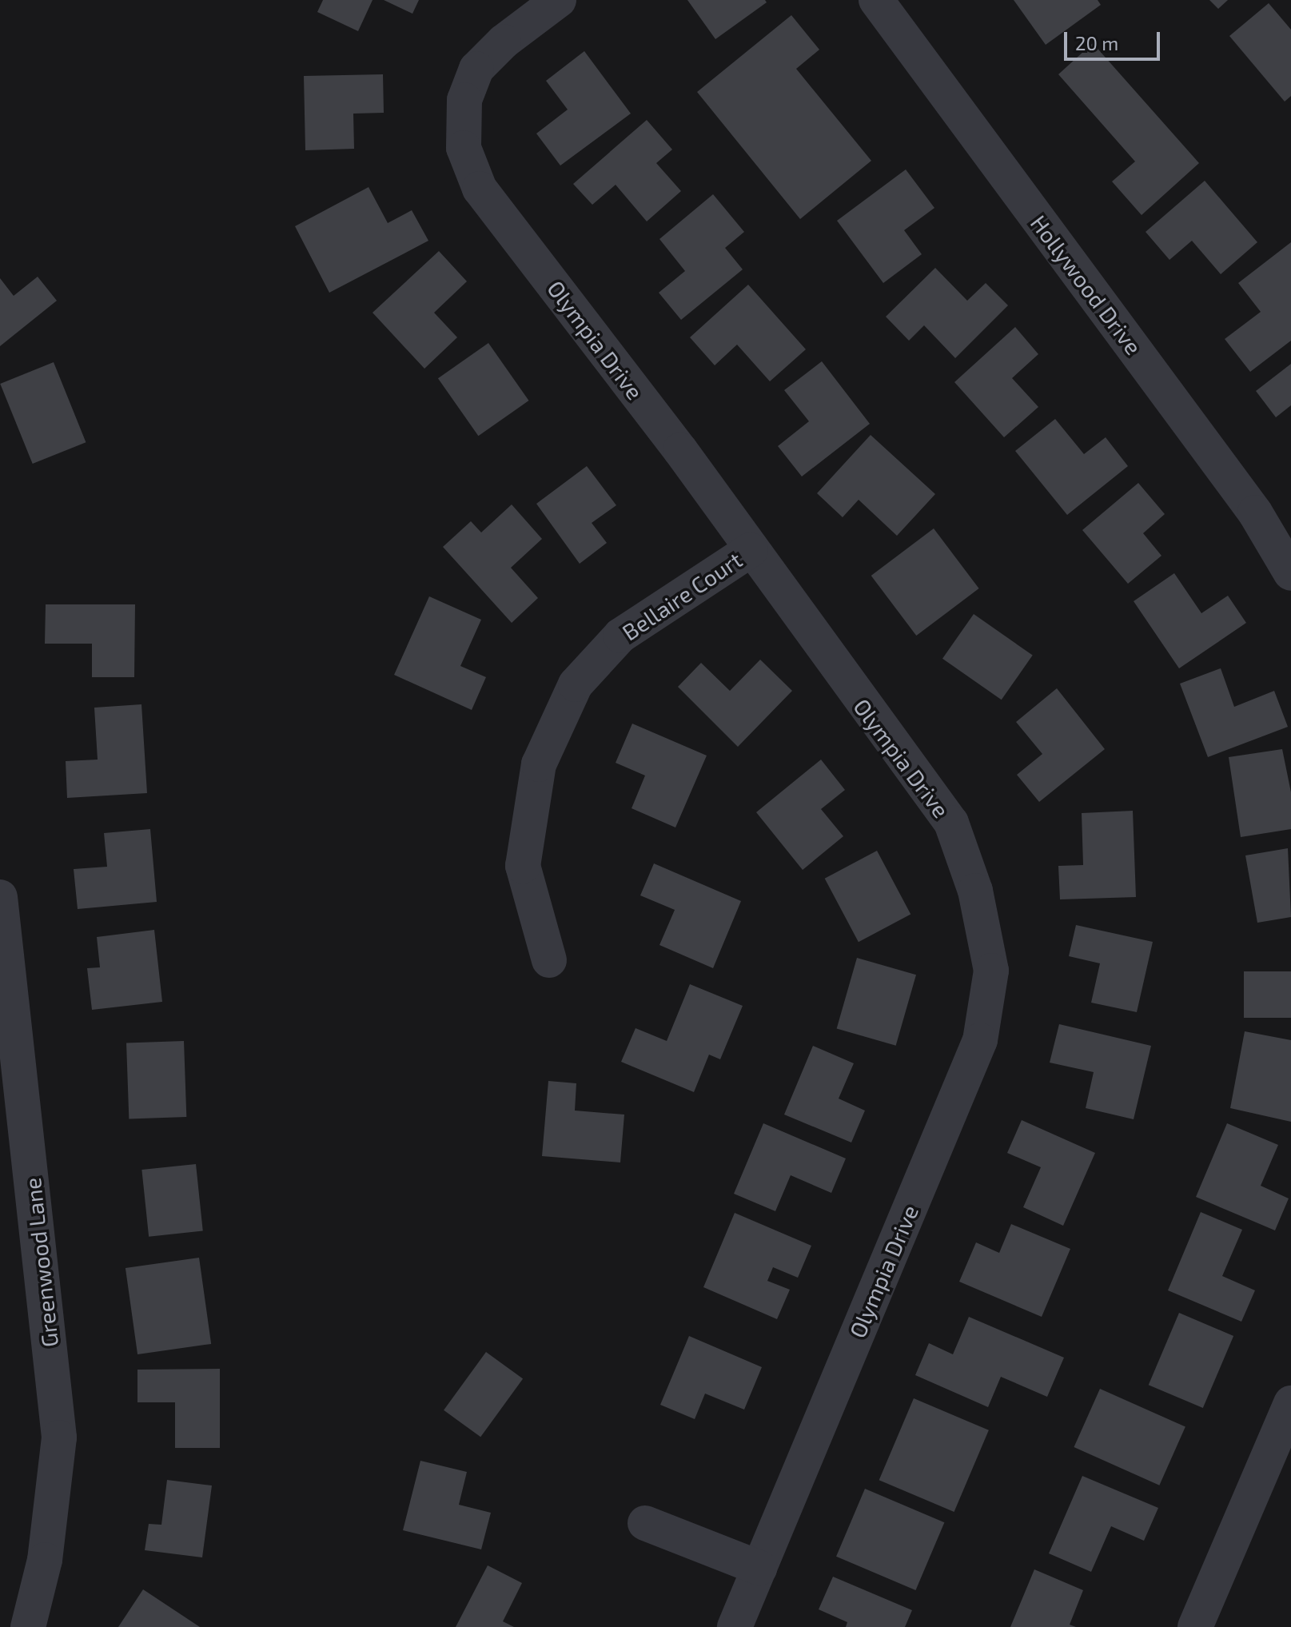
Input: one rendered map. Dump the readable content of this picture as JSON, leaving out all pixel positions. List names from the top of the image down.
{
  "streets": {
    "street": [
      "Hollywood Drive",
      "Olympia Drive",
      "Bellaire Court",
      "Greenwood Lane"
    ]
  },
  "crossings": [
    ["Olympia Drive", "Bellaire Court"]
  ],
  "scale_bar": "20 m"
}
